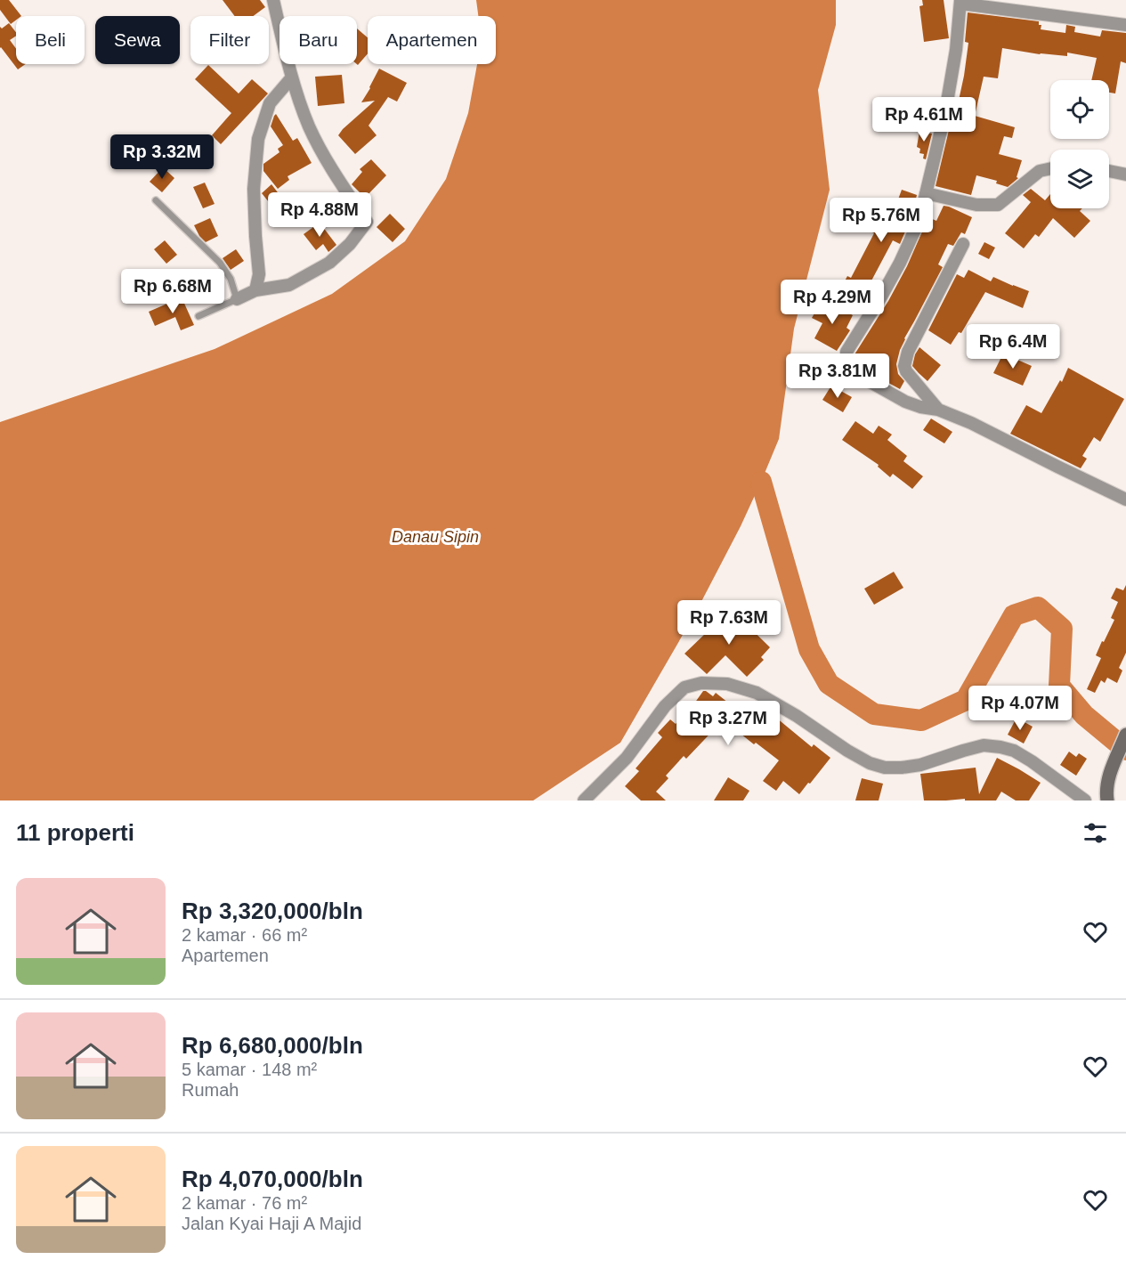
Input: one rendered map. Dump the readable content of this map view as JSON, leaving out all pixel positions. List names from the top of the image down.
{
  "water": ["Danau Sipin"],
  "page": {
    "chip": [
      "Beli",
      "Sewa",
      "Filter",
      "Baru",
      "Apartemen"
    ],
    "price": [
      "Rp 4.61M",
      "Rp 3.32M",
      "Rp 4.88M",
      "Rp 5.76M",
      "Rp 6.68M",
      "Rp 4.29M",
      "Rp 6.4M",
      "Rp 3.81M",
      "Rp 7.63M",
      "Rp 4.07M",
      "Rp 3.27M"
    ],
    "heading": "11 properti",
    "list": [
      {
        "name": "Rp 3,320,000/bln",
        "note": "2 kamar · 66 m² · Apartemen"
      },
      {
        "name": "Rp 6,680,000/bln",
        "note": "5 kamar · 148 m² · Rumah"
      },
      {
        "name": "Rp 4,070,000/bln",
        "note": "2 kamar · 76 m² · Jalan Kyai Haji A Majid"
      }
    ]
  }
}
